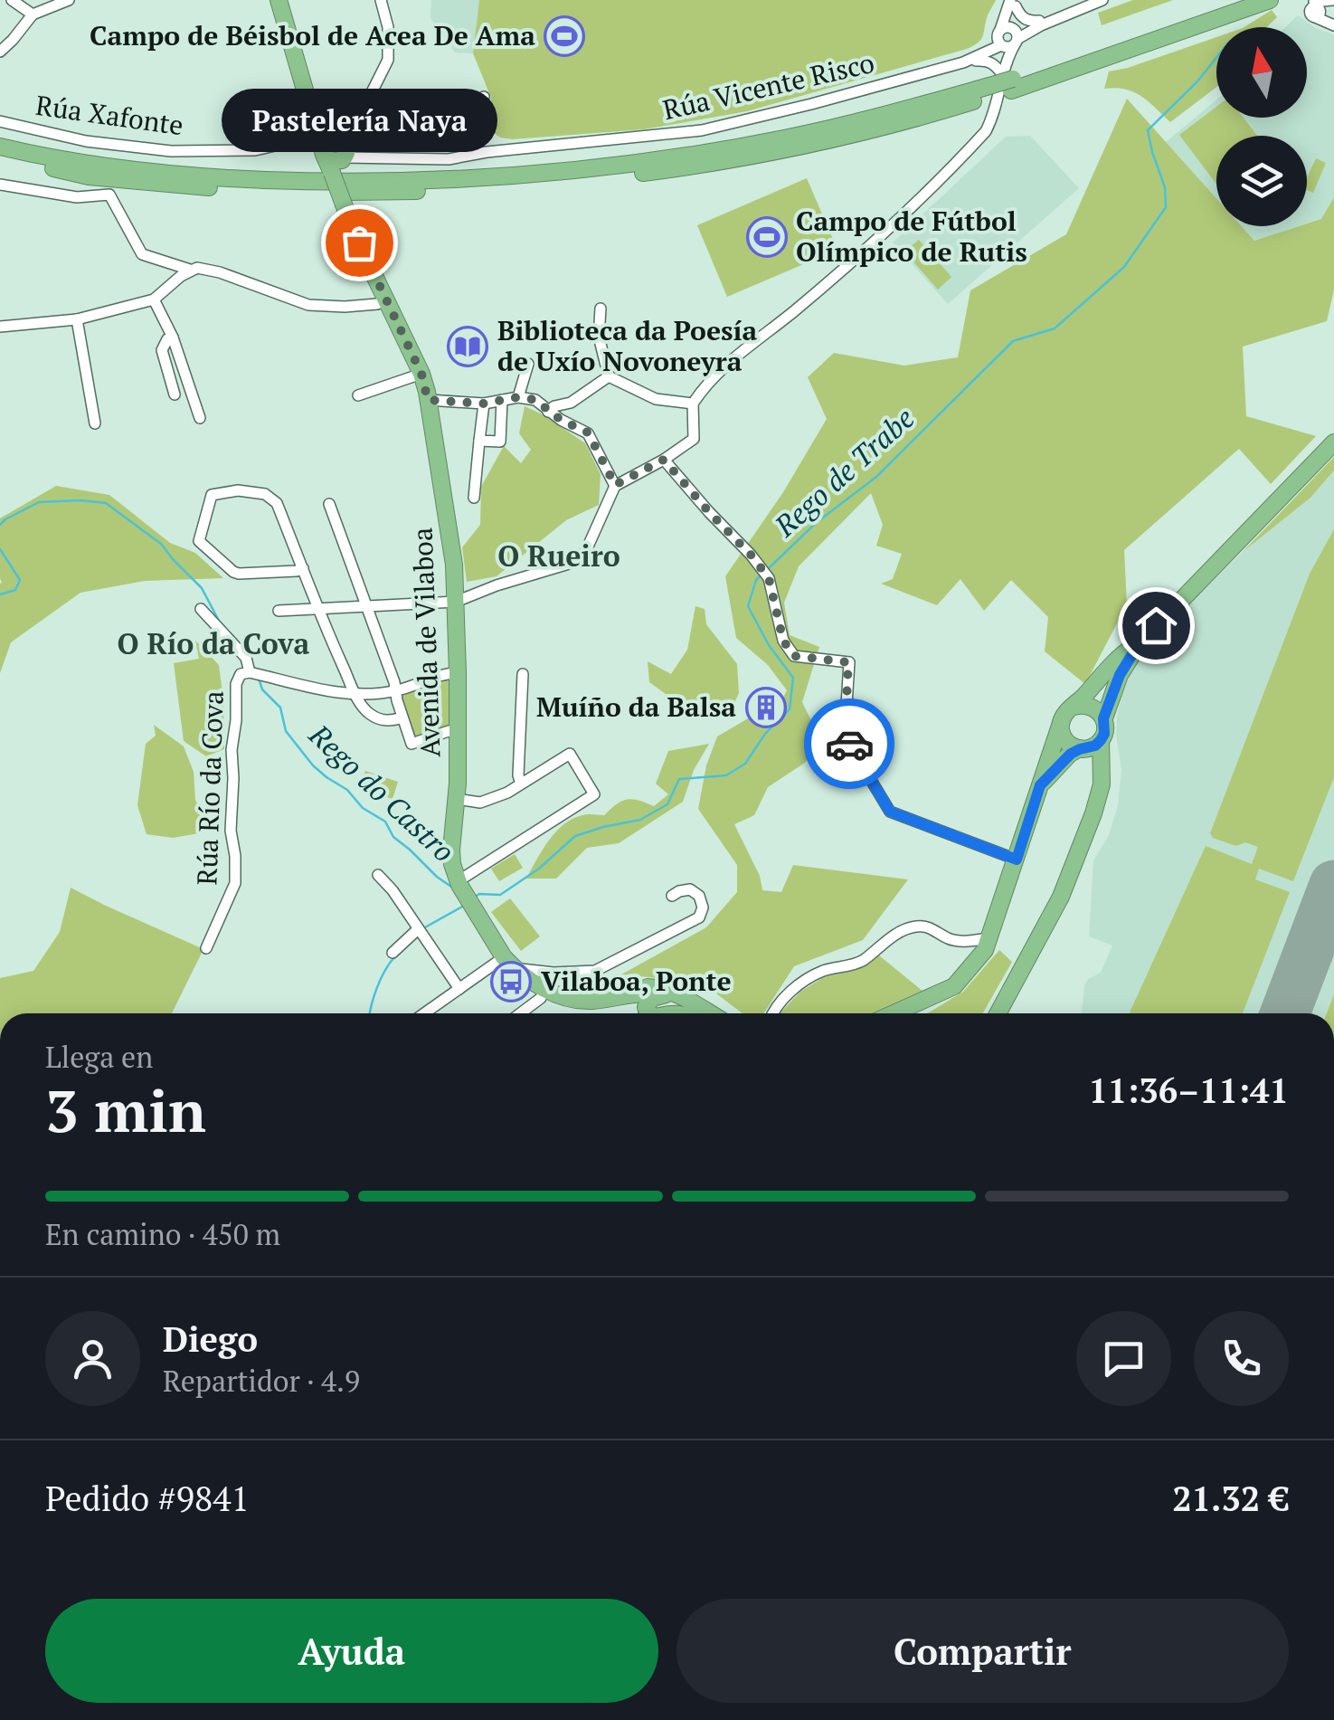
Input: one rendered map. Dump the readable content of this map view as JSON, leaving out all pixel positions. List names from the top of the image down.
{
  "streets": {
    "highway": ["Avenida de Vilaboa"],
    "street": ["Rúa Vicente Risco", "Rúa Xafonte", "Rúa Río da Cova"]
  },
  "crossings": [
    ["Rúa Vicente Risco", "Rúa Xafonte"],
    ["Rúa Vicente Risco", "Avenida de Vilaboa"],
    ["Rúa Xafonte", "Avenida de Vilaboa"],
    ["Avenida de Vilaboa", "Rúa Río da Cova"]
  ],
  "districts": ["O Rueiro", "O Río da Cova"],
  "water": ["Rego de Trabe", "Rego do Castro"],
  "places": {
    "sports": ["Campo de Béisbol de Acea De Ama", "Campo de Fútbol Olímpico de Rutis"],
    "other": ["Pastelería Naya"],
    "library": ["Biblioteca da Poesía de Uxío Novoneyra"],
    "building": ["Muíño da Balsa"],
    "bus stop": ["Vilaboa, Ponte"]
  },
  "north": "top",
  "page": {
    "bubble": "Pastelería Naya",
    "heading": ["3 min", "Llega en", "11:36–11:41"],
    "panel": [
      "Diego",
      "Repartidor · 4.9",
      "Pedido #9841",
      "21.32 €"
    ],
    "bar": "En camino · 450 m",
    "buttons": ["Ayuda", "Compartir"]
  }
}
